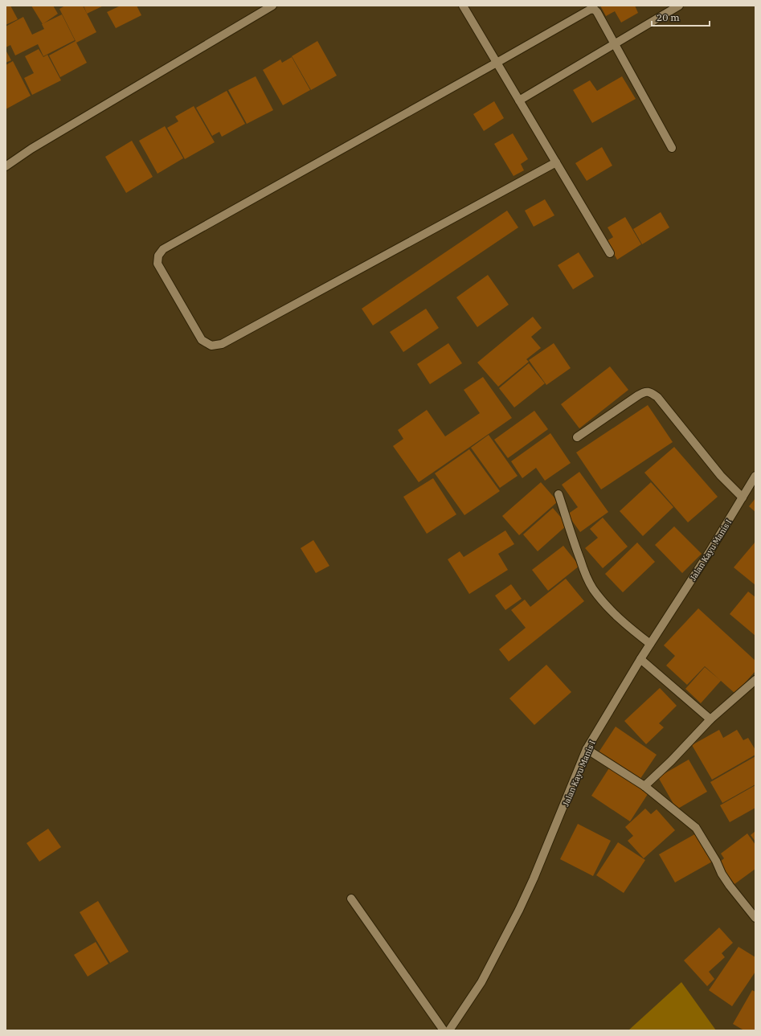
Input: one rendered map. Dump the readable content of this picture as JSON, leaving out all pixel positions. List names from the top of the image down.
{
  "streets": {
    "street": ["Jalan Kayu Manis I"]
  },
  "scale_bar": "20 m"
}
